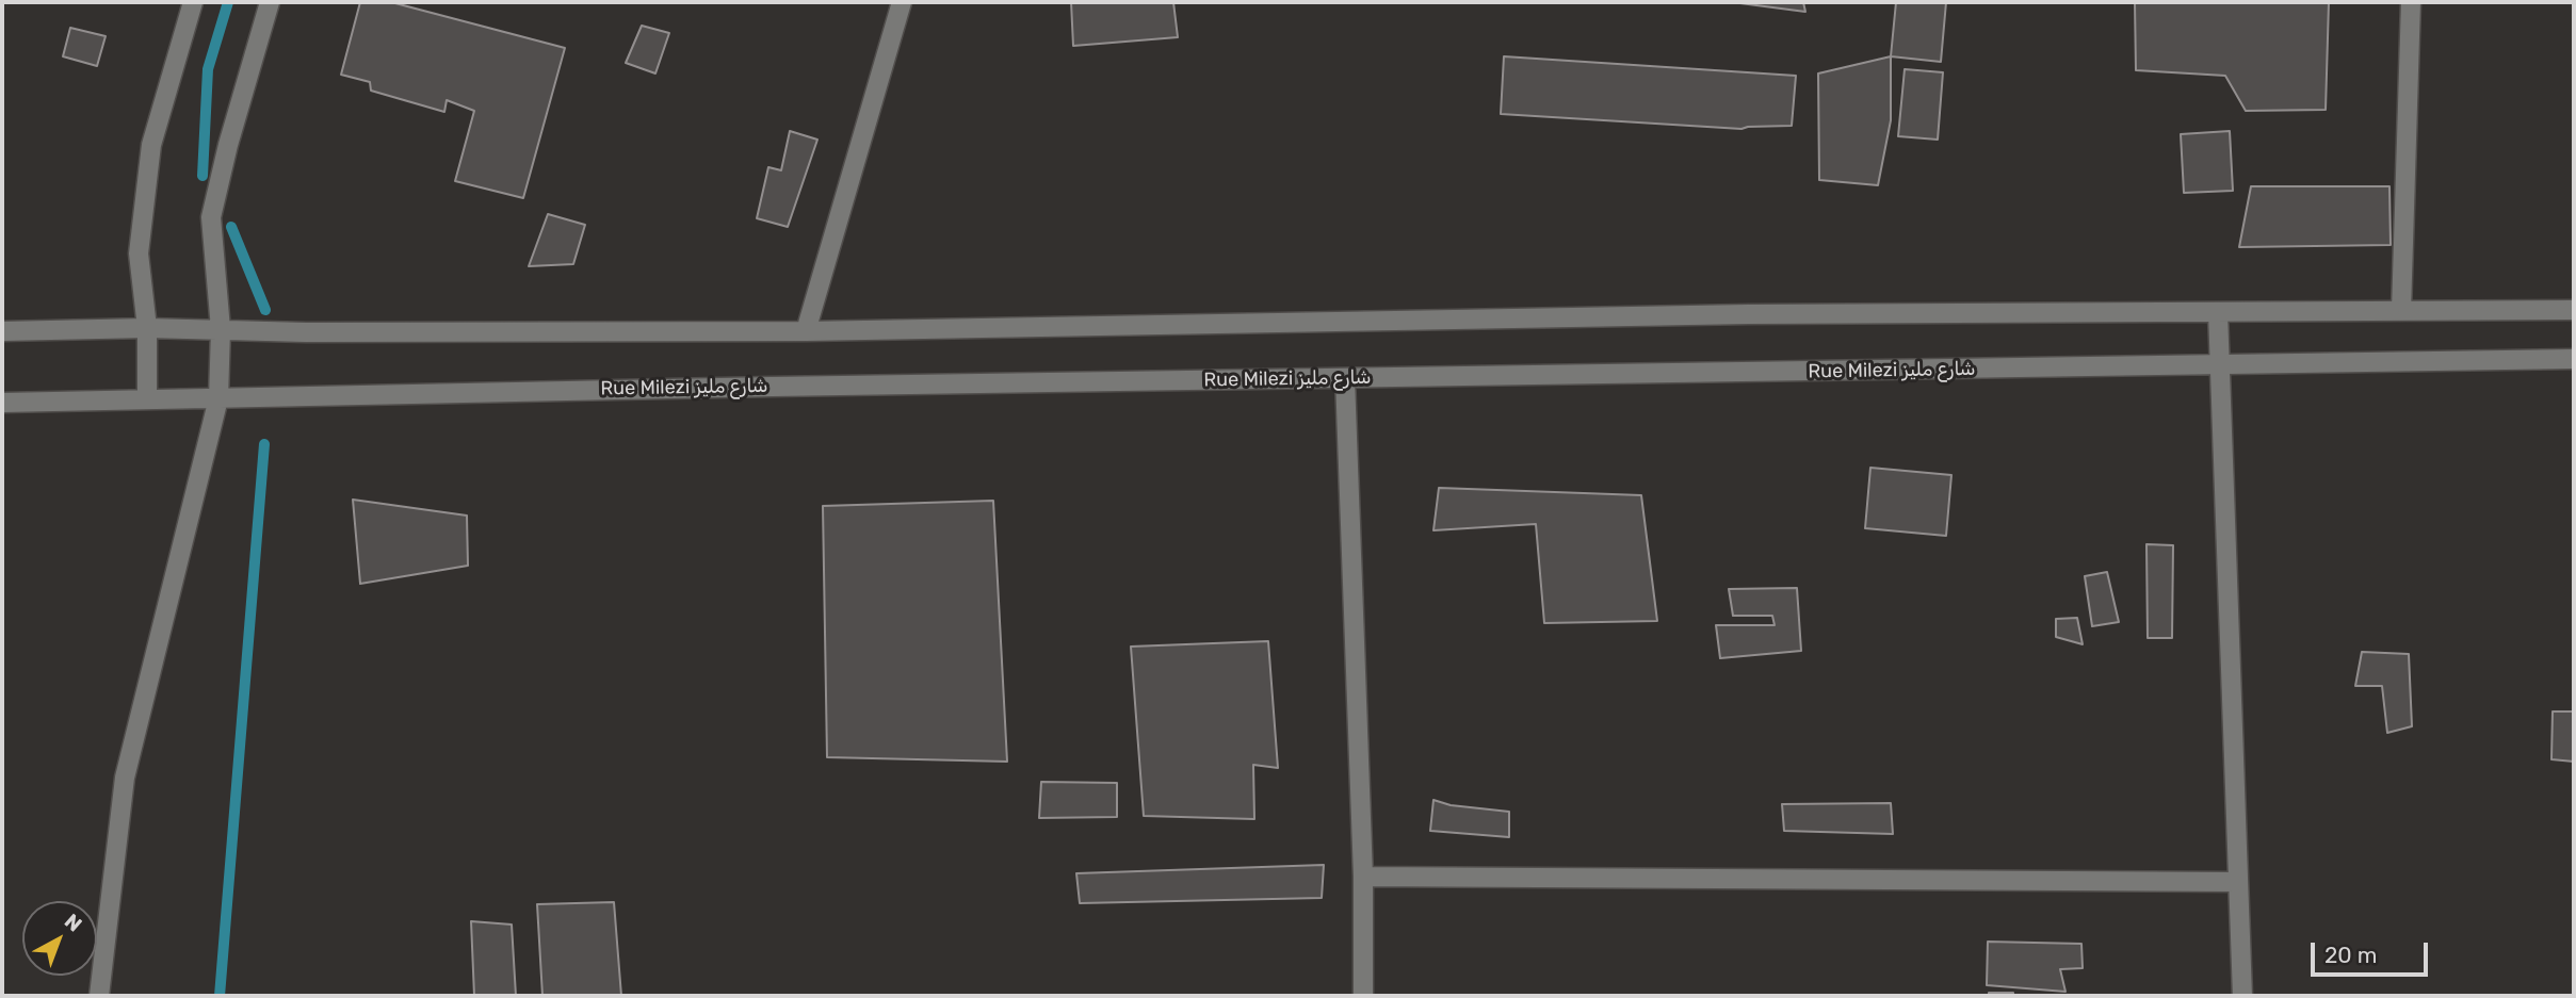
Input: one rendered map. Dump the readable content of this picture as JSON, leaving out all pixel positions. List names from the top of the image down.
{
  "streets": {
    "street": ["Rue Milezi شارع مليز"]
  },
  "scale_bar": "20 m",
  "north": "top right"
}
